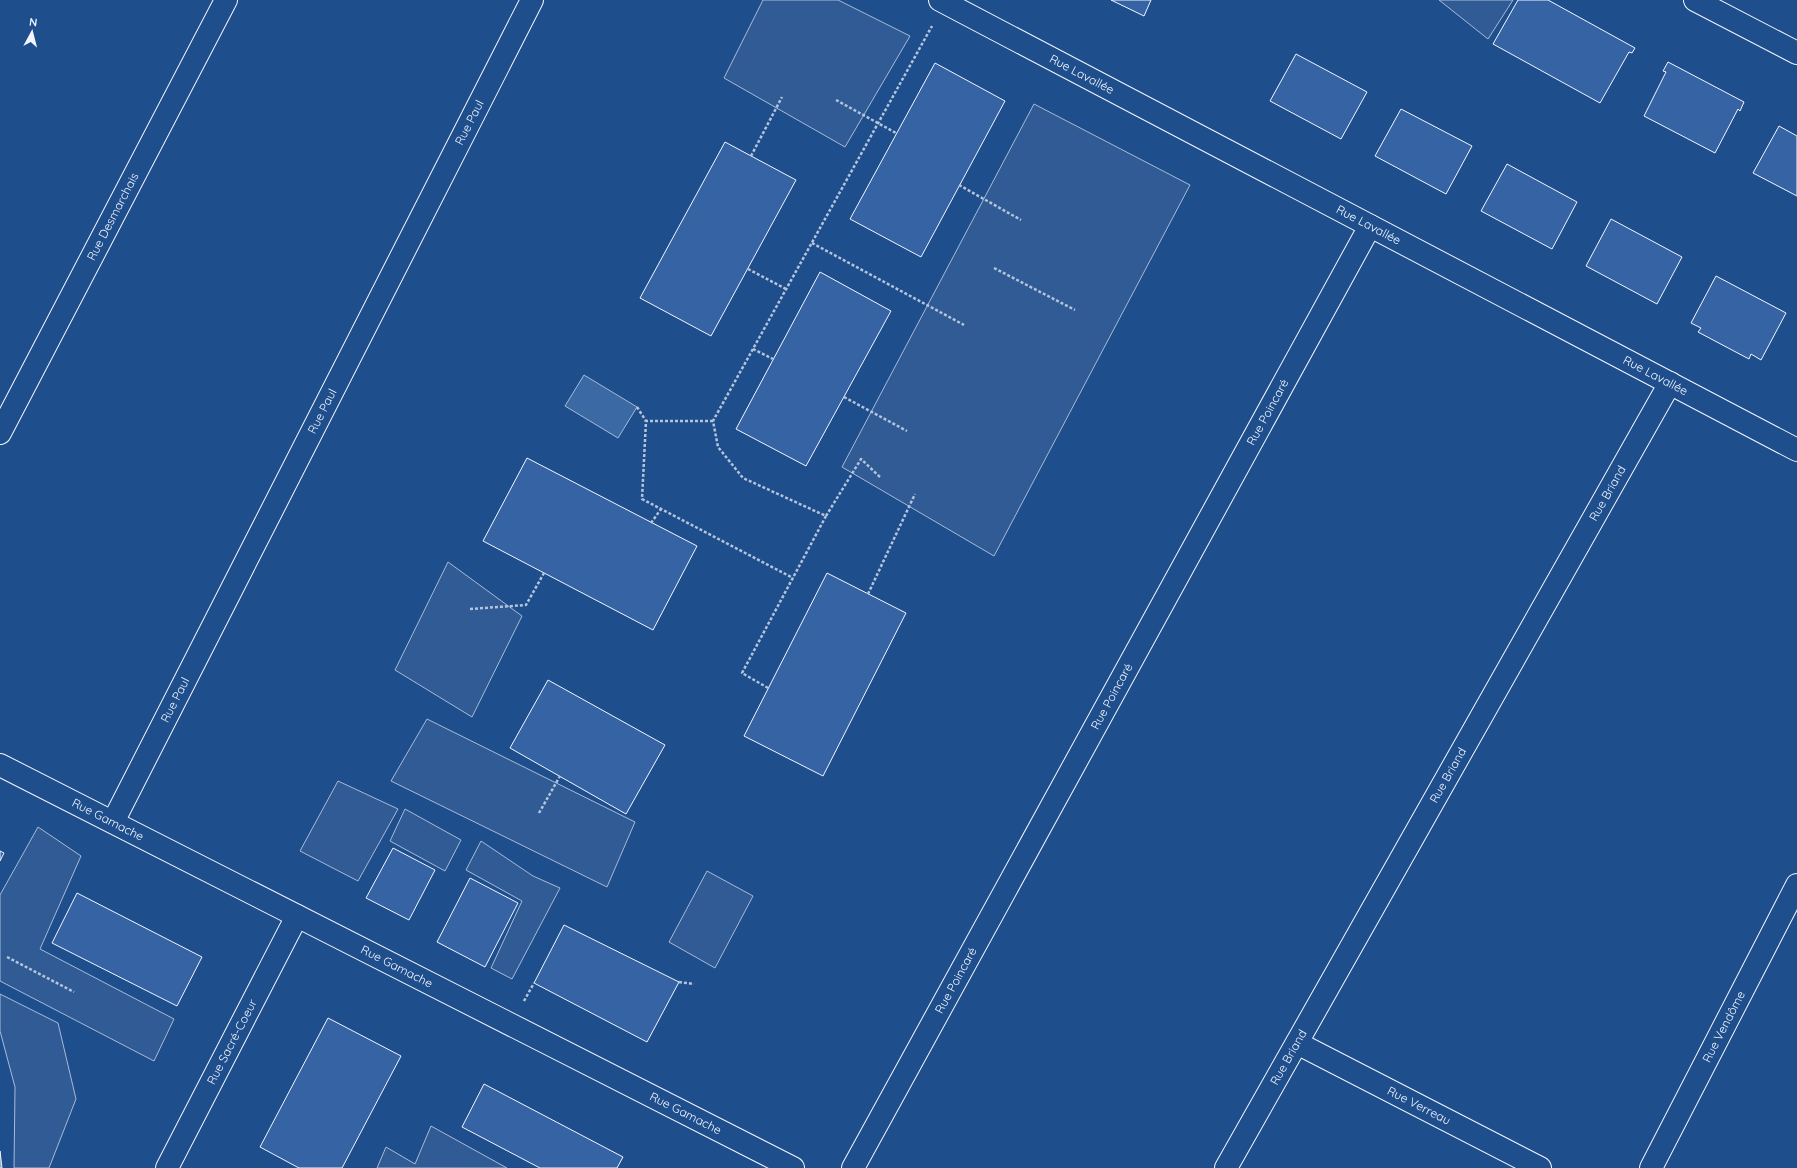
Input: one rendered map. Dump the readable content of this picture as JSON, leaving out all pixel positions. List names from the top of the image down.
{
  "streets": {
    "street": [
      "Rue Lavallée",
      "Rue Paul",
      "Rue Desmarchais",
      "Rue Poincaré",
      "Rue Briand",
      "Rue Gamache",
      "Rue Vendôme",
      "Rue Sacré-Coeur",
      "Rue Verreau"
    ]
  },
  "crossings": [
    ["Rue Lavallée", "Rue Poincaré"],
    ["Rue Lavallée", "Rue Briand"],
    ["Rue Paul", "Rue Gamache"],
    ["Rue Briand", "Rue Verreau"],
    ["Rue Gamache", "Rue Sacré-Coeur"]
  ],
  "north": "top"
}
